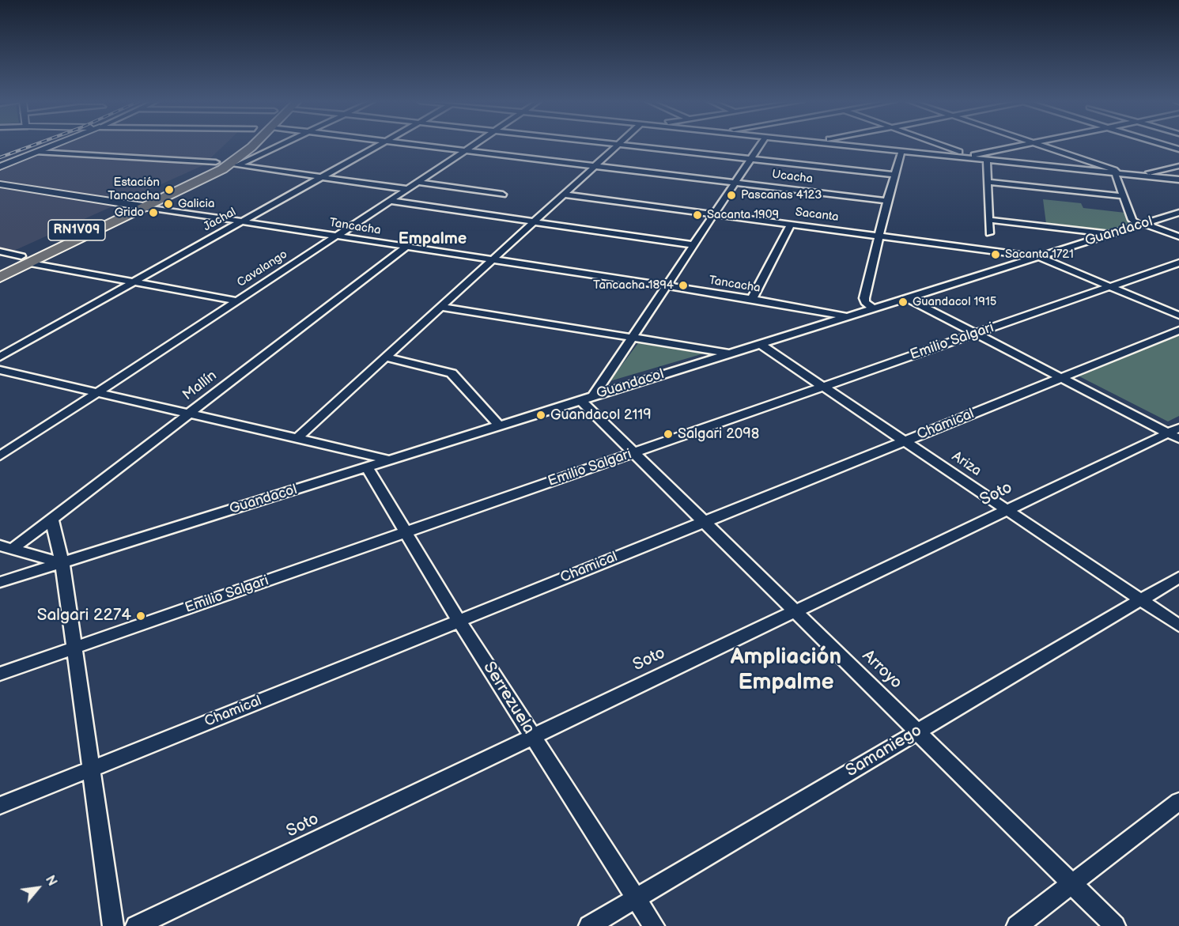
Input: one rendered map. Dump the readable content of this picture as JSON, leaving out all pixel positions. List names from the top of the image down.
{
  "streets": {
    "main road": ["RN1V09"],
    "street": [
      "Ucacha",
      "Sacanta",
      "Jachal",
      "Tancacha",
      "Guandacol",
      "Cavalango",
      "Emilio Salgari",
      "Mallín",
      "Chamical",
      "Ariza",
      "Soto",
      "Arroyo",
      "Serrezuela",
      "Samaniego"
    ]
  },
  "crossings": [
    ["Ucacha", "Cavalango"],
    ["Sacanta", "Guandacol"],
    ["Jachal", "Tancacha"],
    ["Tancacha", "RN1V09"],
    ["Tancacha", "Guandacol"],
    ["Tancacha", "Cavalango"],
    ["Tancacha", "Mallín"],
    ["Guandacol", "Ariza"],
    ["Guandacol", "Arroyo"],
    ["Guandacol", "Serrezuela"],
    ["Emilio Salgari", "Ariza"],
    ["Emilio Salgari", "Arroyo"],
    ["Emilio Salgari", "Serrezuela"],
    ["Chamical", "Ariza"],
    ["Chamical", "Arroyo"],
    ["Chamical", "Serrezuela"],
    ["Ariza", "Soto"],
    ["Ariza", "Samaniego"],
    ["Soto", "Arroyo"],
    ["Soto", "Serrezuela"],
    ["Arroyo", "Samaniego"],
    ["Serrezuela", "Samaniego"]
  ],
  "districts": ["Empalme", "Ampliación Empalme"],
  "places": [
    "Estación Tancacha",
    "Pascanas 4123",
    "Galicia",
    "Grido",
    "Sacanta 1909",
    "Sacanta 1721",
    "Tancacha 1894",
    "Guandacol 1915",
    "Guandacol 2119",
    "Salgari 2098",
    "Salgari 2274"
  ],
  "north": "top right"
}
